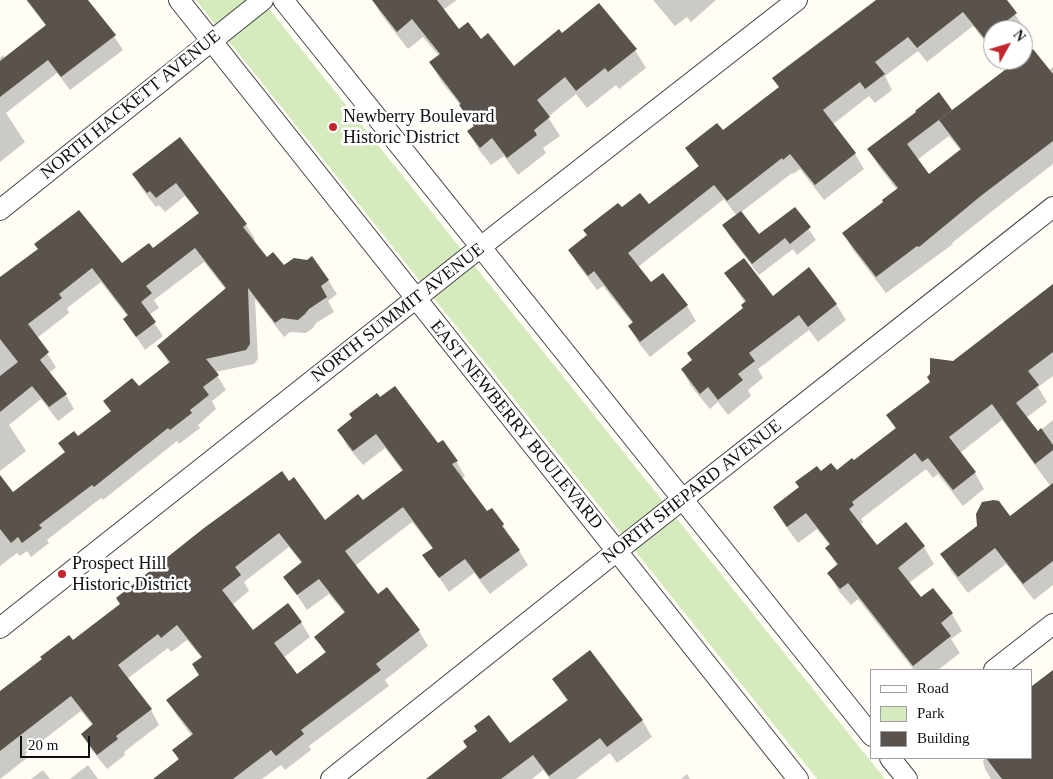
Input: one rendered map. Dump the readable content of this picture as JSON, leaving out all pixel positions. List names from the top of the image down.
{
  "streets": {
    "street": [
      "NORTH HACKETT AVENUE",
      "NORTH SUMMIT AVENUE",
      "EAST NEWBERRY BOULEVARD",
      "NORTH SHEPARD AVENUE"
    ]
  },
  "crossings": [
    ["NORTH HACKETT AVENUE", "EAST NEWBERRY BOULEVARD"],
    ["NORTH SUMMIT AVENUE", "EAST NEWBERRY BOULEVARD"],
    ["EAST NEWBERRY BOULEVARD", "NORTH SHEPARD AVENUE"]
  ],
  "places": ["Newberry Boulevard Historic District", "Prospect Hill Historic District"],
  "legend": ["Road", "Park", "Building"],
  "scale_bar": "20 m",
  "north": "top right"
}
